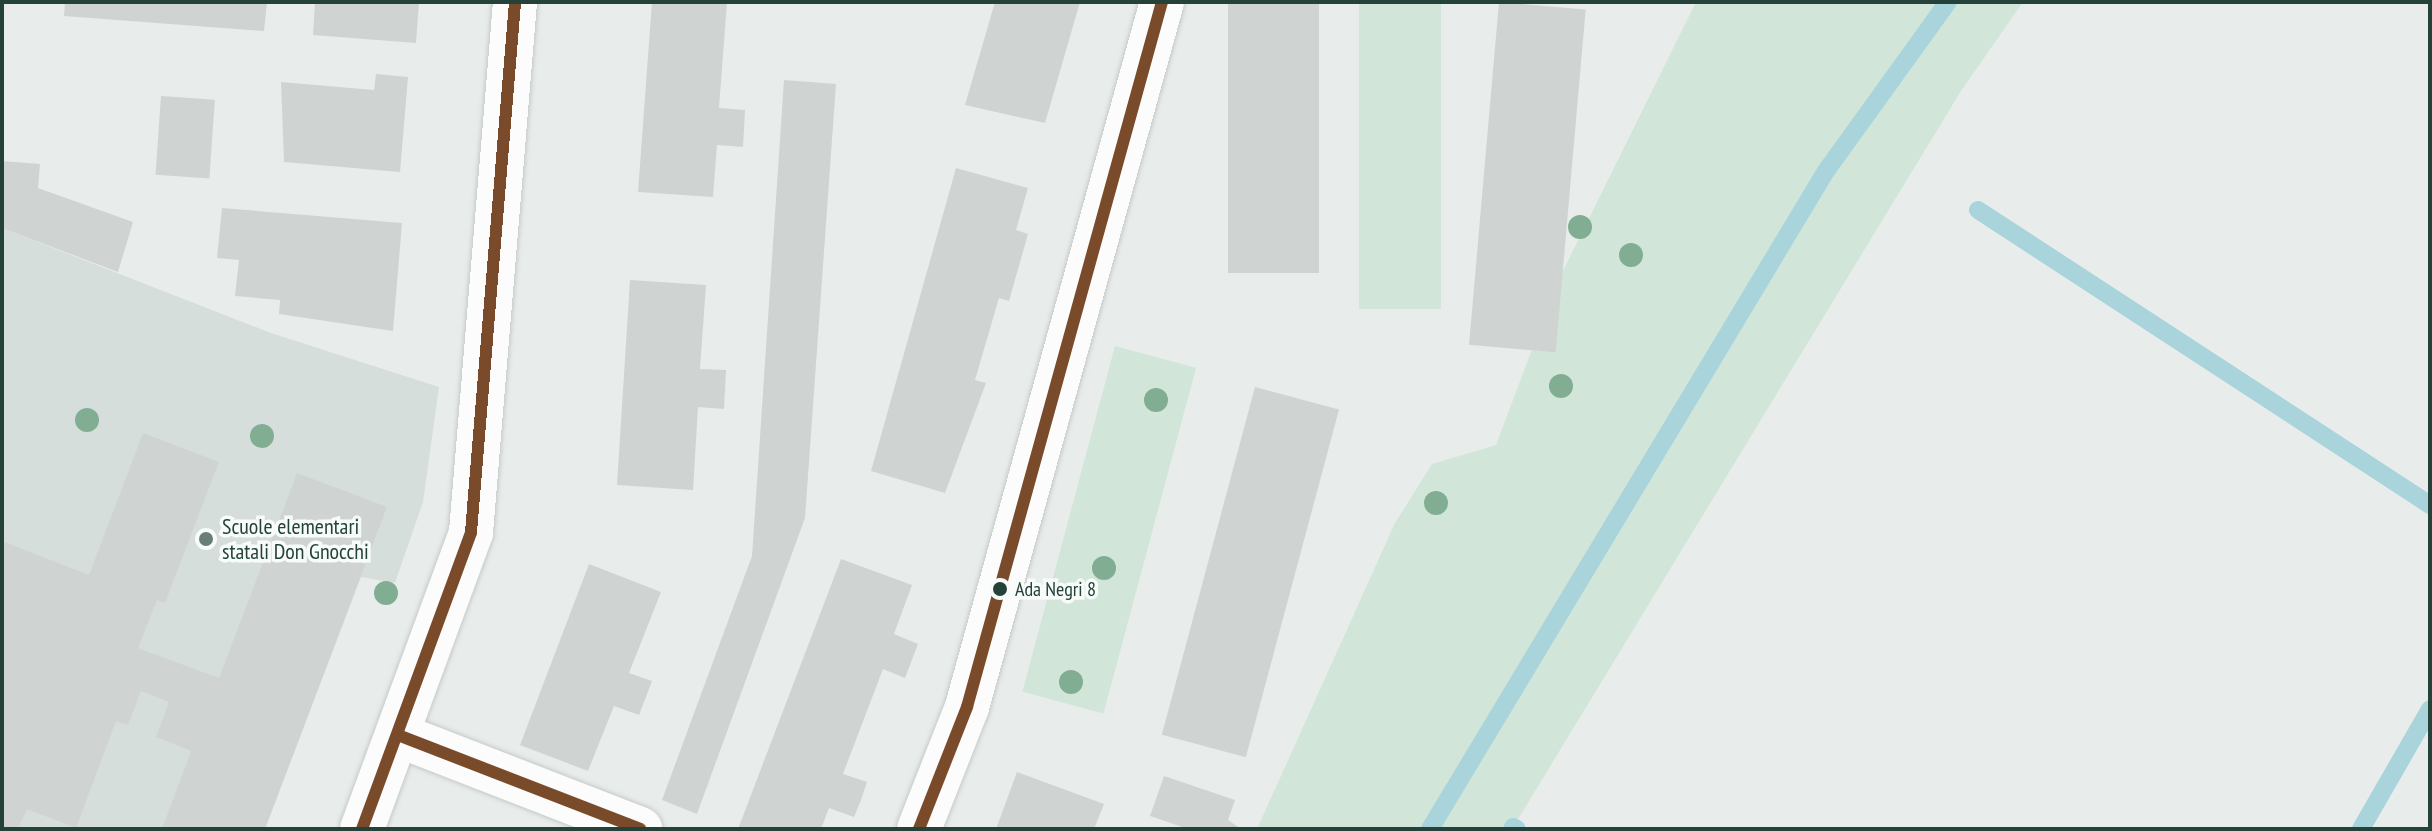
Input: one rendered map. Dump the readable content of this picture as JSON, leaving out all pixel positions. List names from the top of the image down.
{
  "places": ["Scuole elementari statali Don Gnocchi", "Ada Negri 8"]
}
